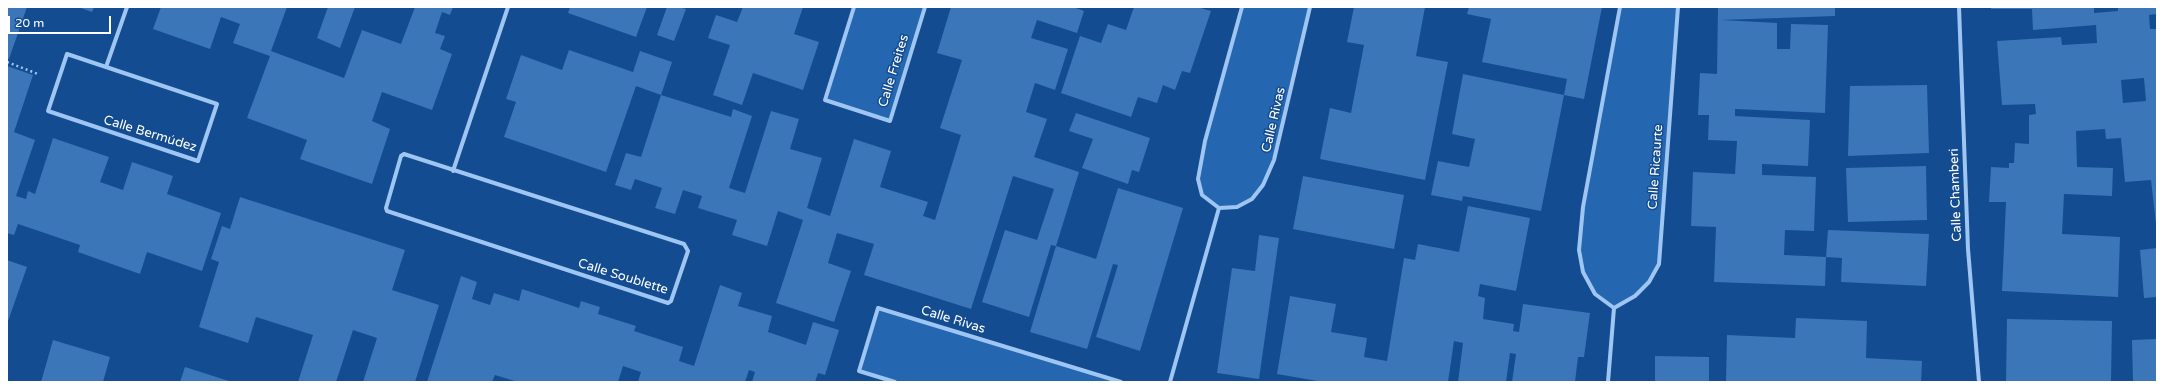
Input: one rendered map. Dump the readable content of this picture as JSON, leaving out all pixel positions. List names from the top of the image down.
{
  "streets": {
    "street": [
      "Calle Freites",
      "Calle Rivas",
      "Calle Bermúdez",
      "Calle Ricaurte",
      "Calle Chamberi",
      "Calle Soublette"
    ]
  },
  "scale_bar": "20 m"
}
